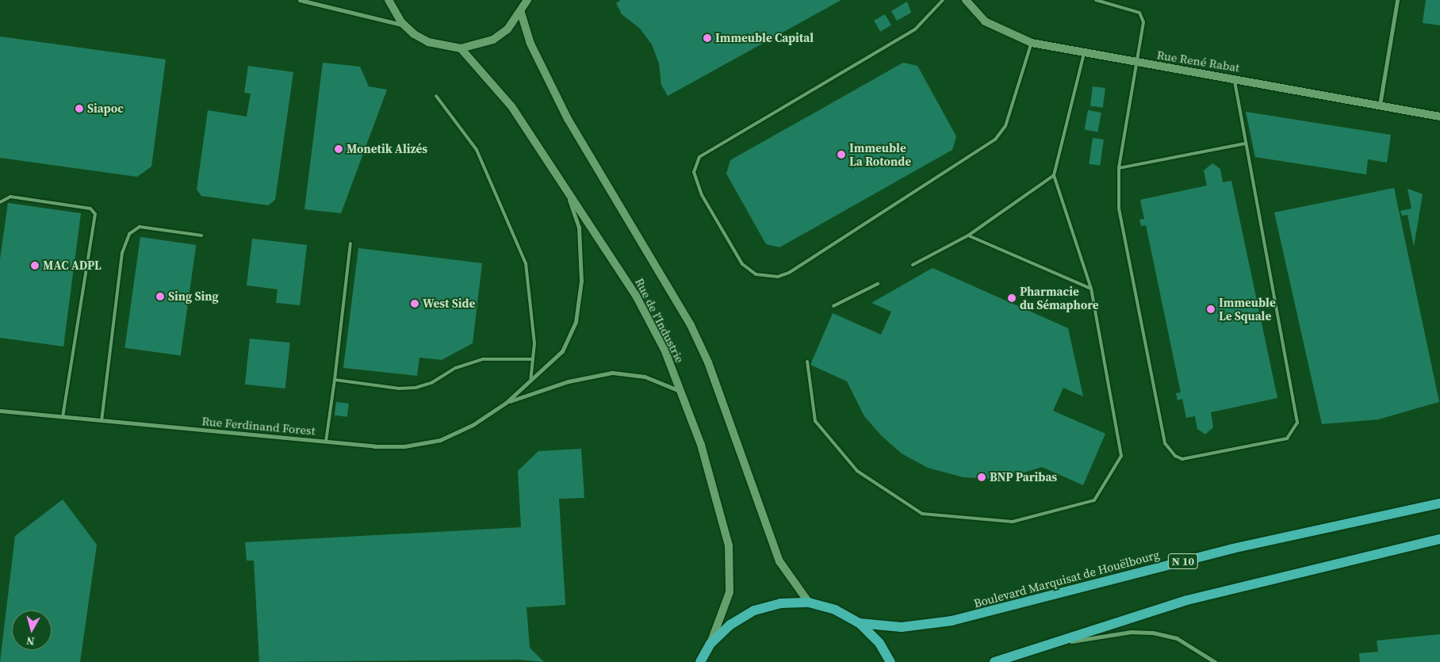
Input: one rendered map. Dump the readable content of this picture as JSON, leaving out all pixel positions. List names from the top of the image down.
{
  "streets": {
    "main road": [
      "Rue René Rabat",
      "Rue de l'Industrie",
      "N 10",
      "Boulevard Marquisat de Houëlbourg"
    ],
    "street": ["Rue Ferdinand Forest"]
  },
  "crossings": [
    ["Rue de l'Industrie", "Rue Ferdinand Forest"]
  ],
  "places": [
    "Immeuble Capital",
    "Siapoc",
    "Monetik Alizés",
    "Immeuble La Rotonde",
    "MAC ADPL",
    "Sing Sing",
    "Pharmacie du Sémaphore",
    "West Side",
    "Immeuble Le Squale",
    "BNP Paribas"
  ],
  "north": "bottom"
}
